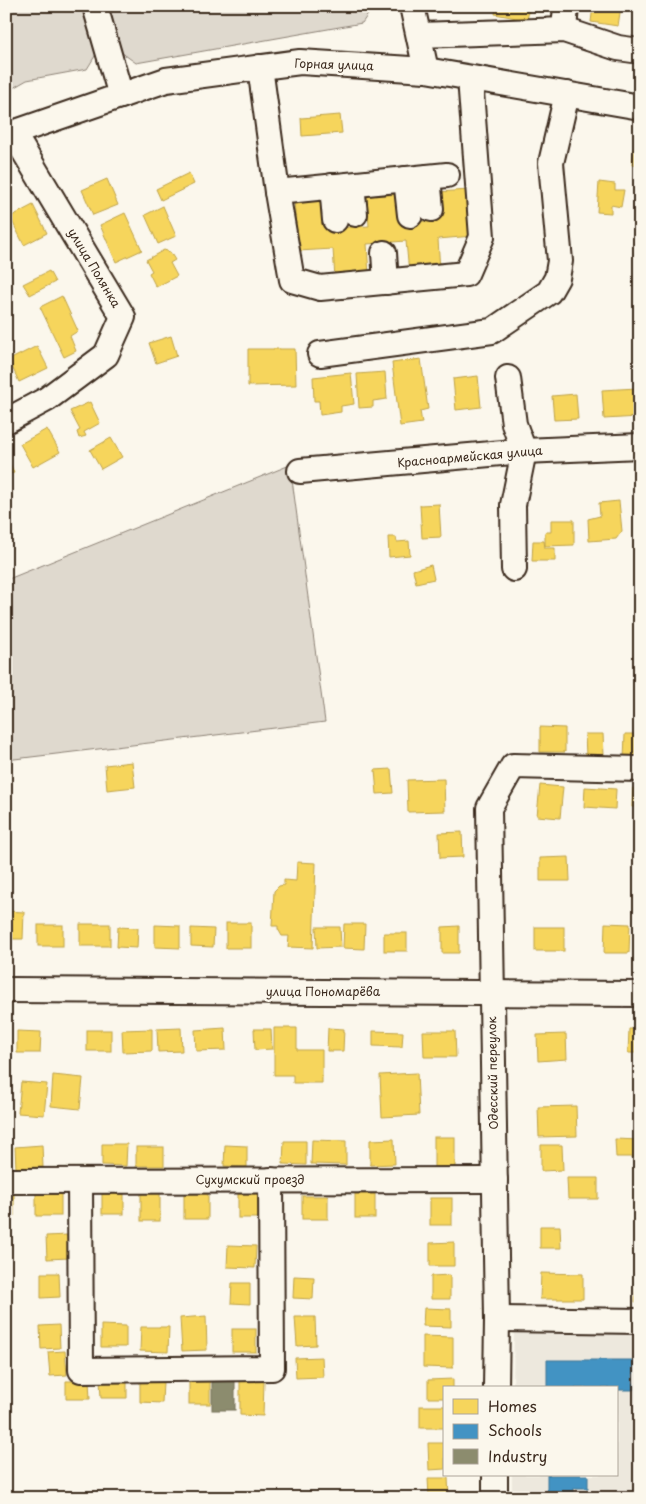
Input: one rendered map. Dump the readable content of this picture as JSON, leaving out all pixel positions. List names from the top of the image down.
{
  "streets": {
    "street": [
      "Горная улица",
      "улица Полянка",
      "Красноармейская улица",
      "улица Пономарёва",
      "Одесский переулок",
      "Сухумский проезд"
    ]
  },
  "crossings": [
    ["Горная улица", "улица Полянка"],
    ["улица Пономарёва", "Одесский переулок"],
    ["Одесский переулок", "Сухумский проезд"]
  ],
  "legend": ["Homes", "Schools", "Industry"]
}
